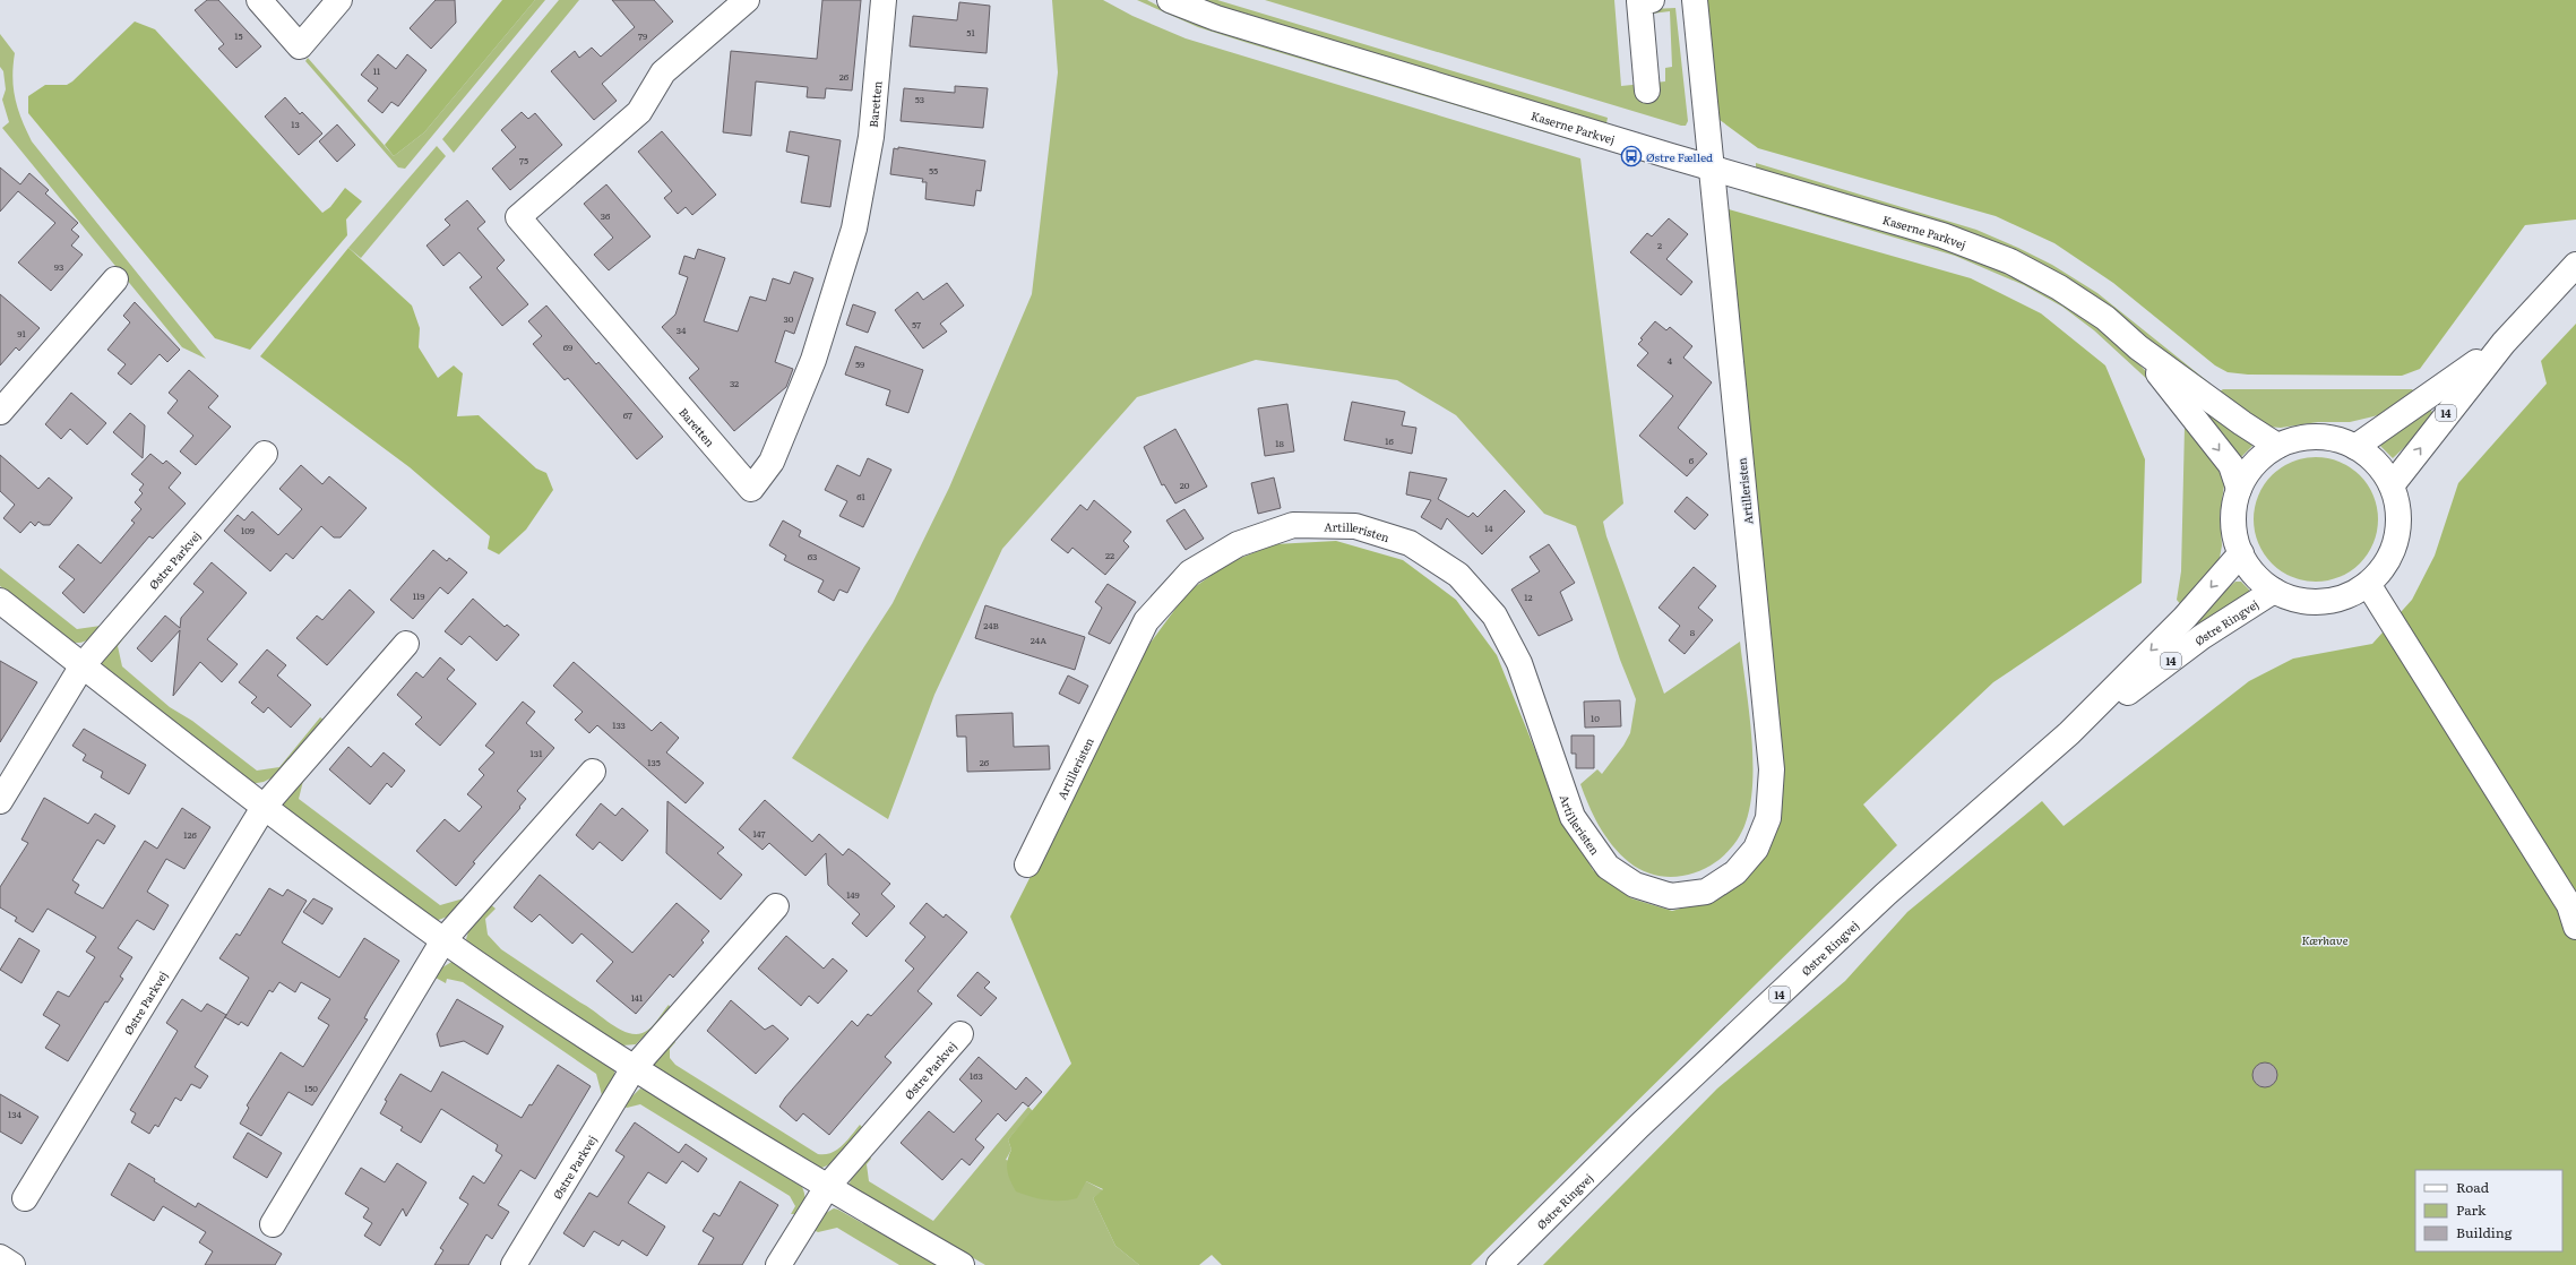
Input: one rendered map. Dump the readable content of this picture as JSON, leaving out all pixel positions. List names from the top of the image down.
{
  "streets": {
    "street": [
      "Baretten",
      "Kaserne Parkvej",
      "14",
      "Artilleristen",
      "Østre Parkvej",
      "Østre Ringvej"
    ]
  },
  "crossings": [
    ["Kaserne Parkvej", "Artilleristen"]
  ],
  "parks": ["Kærhave"],
  "places": {
    "bus stop": ["Østre Fælled"]
  },
  "house_numbers": [
    "51",
    "15",
    "79",
    "11",
    "26",
    "53",
    "13",
    "75",
    "55",
    "36",
    "2",
    "93",
    "30",
    "57",
    "34",
    "91",
    "69",
    "4",
    "59",
    "32",
    "67",
    "16",
    "18",
    "6",
    "20",
    "61",
    "14",
    "109",
    "22",
    "63",
    "119",
    "12",
    "24B",
    "8",
    "24A",
    "10",
    "133",
    "131",
    "135",
    "26",
    "147",
    "126",
    "149",
    "141",
    "163",
    "150",
    "134"
  ],
  "legend": ["Road", "Park", "Building"]
}
